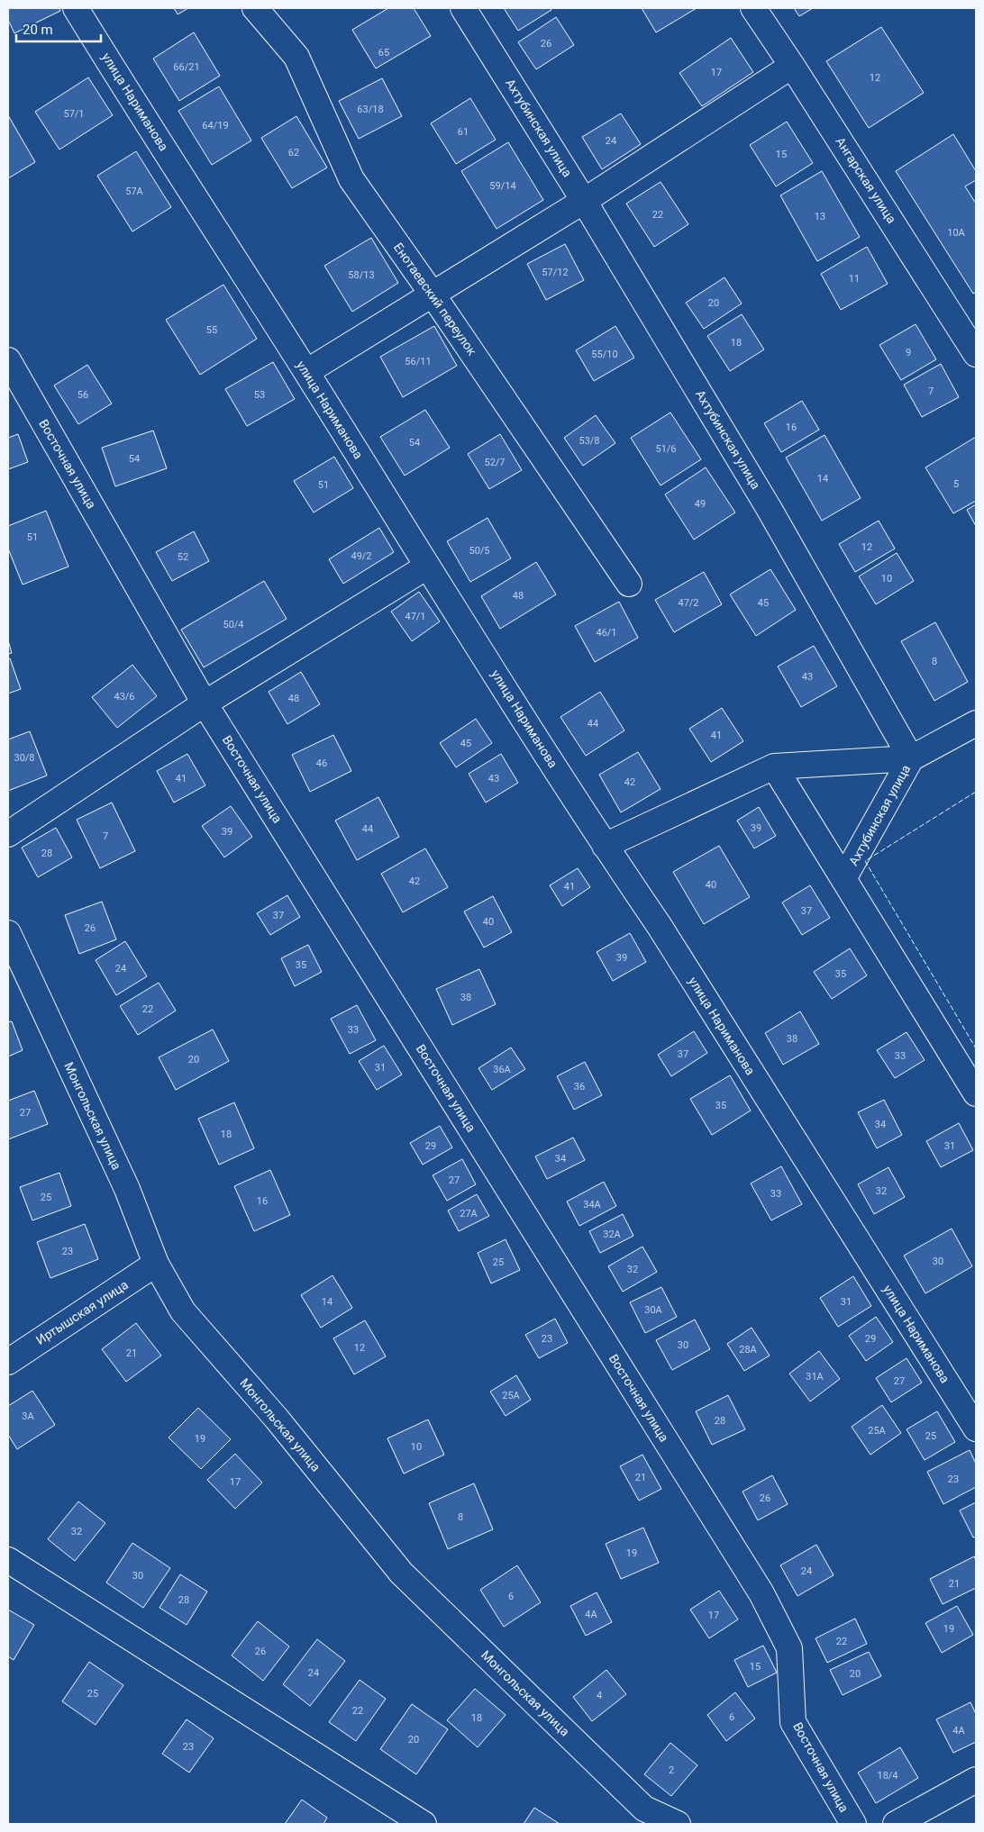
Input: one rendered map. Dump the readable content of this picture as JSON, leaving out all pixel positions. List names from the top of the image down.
{
  "streets": {
    "street": [
      "улица Нариманова",
      "Ахтубинская улица",
      "Ангарская улица",
      "Енотаевский переулок",
      "Восточная улица",
      "Монгольская улица",
      "Иртышская улица"
    ]
  },
  "crossings": [
    ["Монгольская улица", "Иртышская улица"]
  ],
  "house_numbers": [
    "26",
    "65",
    "66/21",
    "17",
    "12",
    "63/18",
    "57/1",
    "64/19",
    "61",
    "24",
    "62",
    "15",
    "59/14",
    "57А",
    "22",
    "13",
    "10А",
    "57/12",
    "58/13",
    "11",
    "20",
    "55",
    "18",
    "9",
    "55/10",
    "56/11",
    "7",
    "56",
    "53",
    "16",
    "53/8",
    "54",
    "51/6",
    "54",
    "52/7",
    "14",
    "5",
    "51",
    "49",
    "51",
    "12",
    "50/5",
    "49/2",
    "52",
    "10",
    "48",
    "47/2",
    "45",
    "47/1",
    "50/4",
    "46/1",
    "8",
    "43",
    "43/6",
    "48",
    "44",
    "41",
    "45",
    "30/8",
    "46",
    "41",
    "43",
    "42",
    "39",
    "44",
    "39",
    "7",
    "28",
    "42",
    "40",
    "41",
    "37",
    "37",
    "40",
    "26",
    "39",
    "35",
    "24",
    "35",
    "38",
    "22",
    "33",
    "38",
    "37",
    "33",
    "20",
    "31",
    "36А",
    "36",
    "35",
    "27",
    "34",
    "18",
    "29",
    "31",
    "34",
    "27",
    "32",
    "33",
    "25",
    "16",
    "34А",
    "27А",
    "32А",
    "23",
    "30",
    "25",
    "32",
    "14",
    "31",
    "30А",
    "23",
    "29",
    "30",
    "12",
    "28А",
    "21",
    "31А",
    "27",
    "25А",
    "3А",
    "28",
    "25А",
    "25",
    "19",
    "10",
    "21",
    "23",
    "17",
    "26",
    "8",
    "32",
    "19",
    "24",
    "30",
    "21",
    "6",
    "28",
    "4А",
    "17",
    "19",
    "22",
    "26",
    "15",
    "24",
    "20",
    "25",
    "4",
    "22",
    "6",
    "18",
    "4А",
    "20",
    "23",
    "2",
    "18/4"
  ],
  "scale_bar": "20 m"
}
